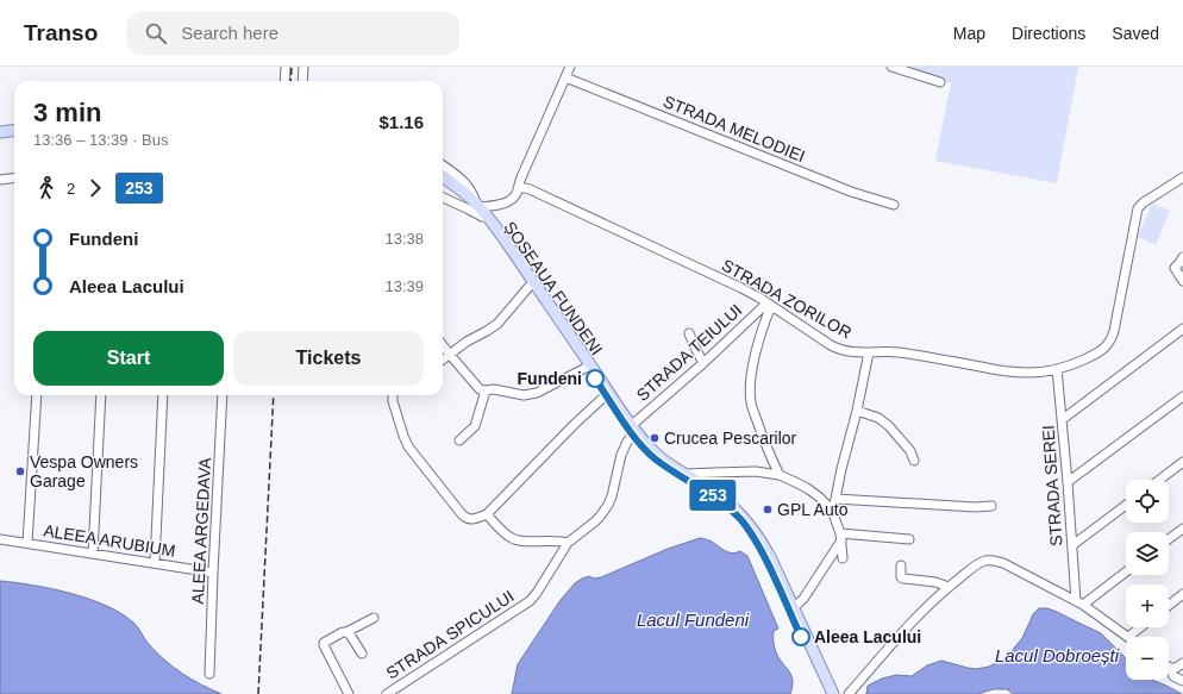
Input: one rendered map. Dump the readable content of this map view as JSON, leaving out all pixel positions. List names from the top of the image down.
{
  "streets": {
    "main road": ["ȘOSEAUA FUNDENI"],
    "street": [
      "STRADA MELODIEI",
      "STRADA ZORILOR",
      "STRADA TEIULUI",
      "STRADA SEREI",
      "ALEEA ARGEDAVA",
      "ALEEA ARUBIUM",
      "STRADA SPICULUI"
    ]
  },
  "crossings": [
    ["ȘOSEAUA FUNDENI", "STRADA TEIULUI"],
    ["ȘOSEAUA FUNDENI", "STRADA SPICULUI"],
    ["STRADA ZORILOR", "STRADA TEIULUI"],
    ["STRADA ZORILOR", "STRADA SEREI"],
    ["STRADA TEIULUI", "STRADA SPICULUI"],
    ["ALEEA ARGEDAVA", "ALEEA ARUBIUM"]
  ],
  "water": ["Lacul Fundeni", "Lacul Dobroești"],
  "places": [
    "Fundeni",
    "Crucea Pescarilor",
    "Vespa Owners Garage",
    "GPL Auto",
    "Aleea Lacului"
  ],
  "lines": ["bus line 253"],
  "page": {
    "header": "Transo",
    "search": "Search here",
    "nav": ["Map", "Directions", "Saved"],
    "on_map": "253",
    "heading": ["3 min", "13:36 – 13:39 · Bus", "$1.16"],
    "legs": ["2", "253"],
    "list": [
      {
        "name": "Fundeni",
        "value": "13:38"
      },
      {
        "name": "Aleea Lacului",
        "value": "13:39"
      }
    ],
    "buttons": ["Start", "Tickets"],
    "map_buttons": ["+", "−"]
  }
}
